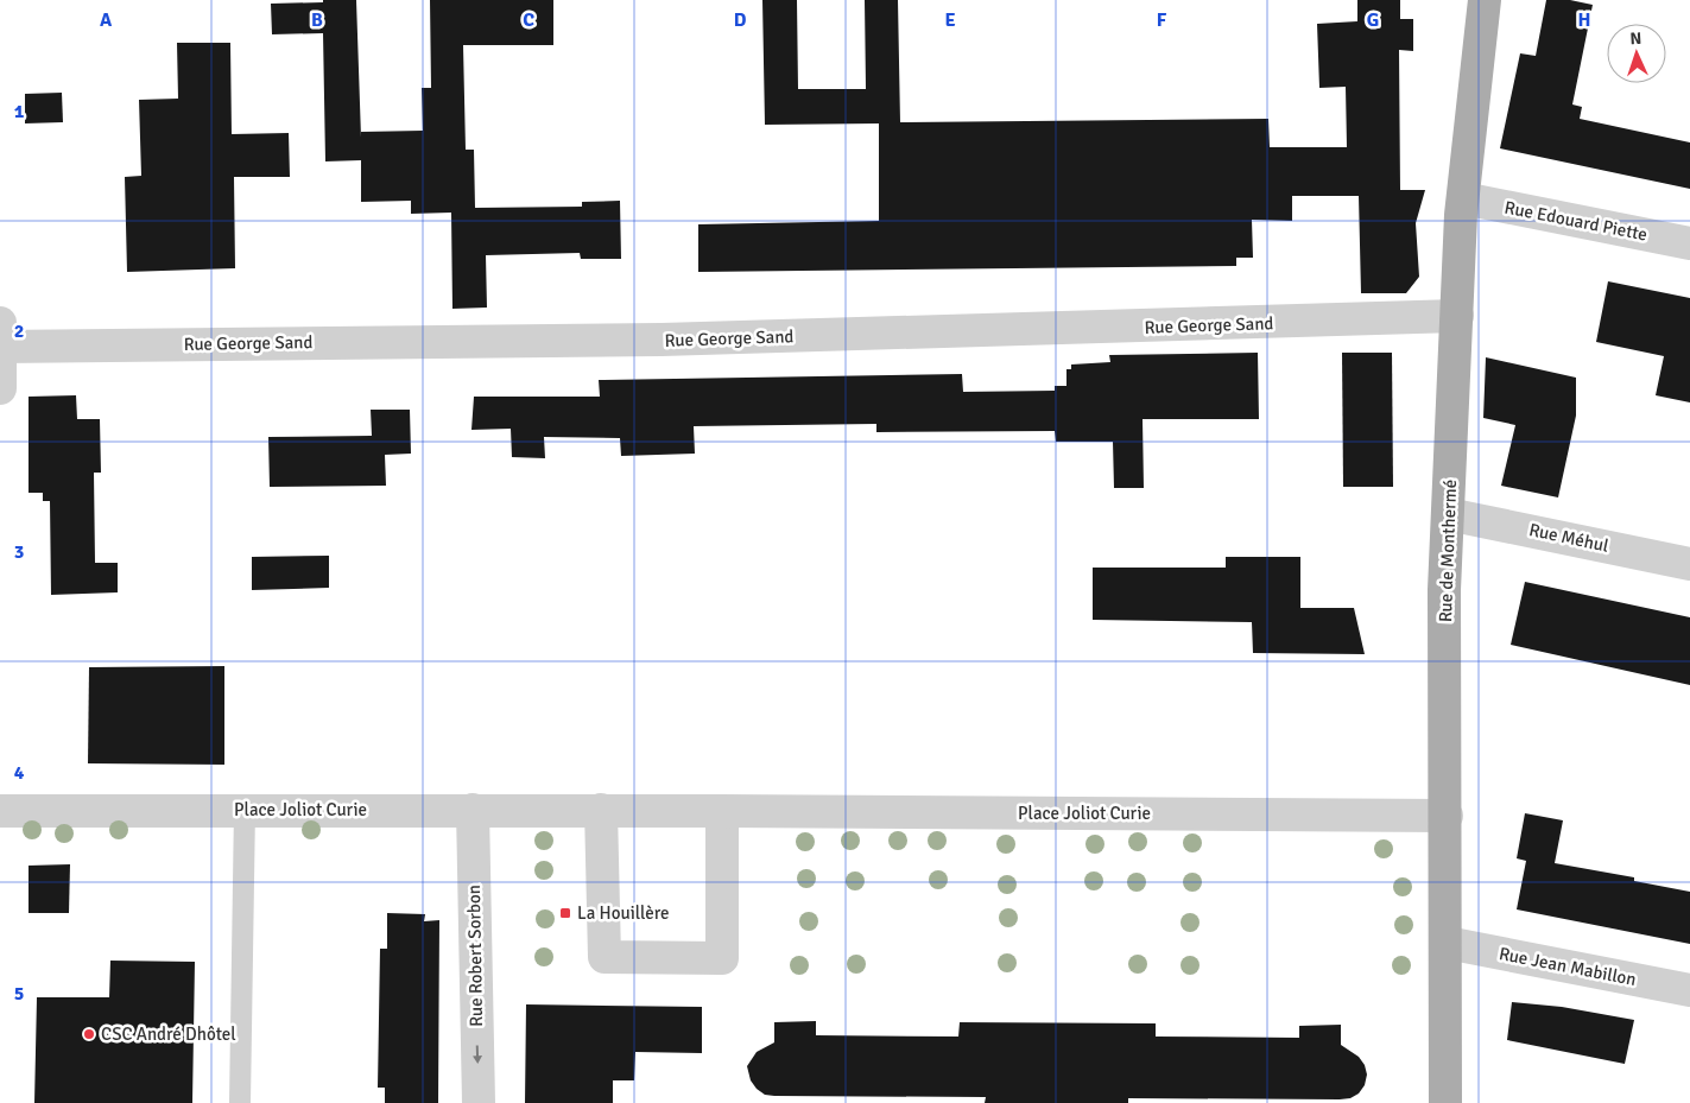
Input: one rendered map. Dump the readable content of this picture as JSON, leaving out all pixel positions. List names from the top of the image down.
{
  "streets": {
    "main road": ["Rue de Monthermé"],
    "street": [
      "Rue Edouard Piette",
      "Rue George Sand",
      "Rue Méhul",
      "Place Joliot Curie",
      "Rue Robert Sorbon",
      "Rue Jean Mabillon"
    ]
  },
  "crossings": [
    ["Rue Edouard Piette", "Rue de Monthermé"],
    ["Rue George Sand", "Rue de Monthermé"],
    ["Rue Méhul", "Rue de Monthermé"],
    ["Rue de Monthermé", "Place Joliot Curie"],
    ["Rue de Monthermé", "Rue Jean Mabillon"],
    ["Place Joliot Curie", "Rue Robert Sorbon"]
  ],
  "one_way": ["Rue Robert Sorbon"],
  "places": {
    "transit": ["La Houillère"],
    "other": ["CSC André Dhôtel"]
  },
  "north": "top",
  "grid": {
    "columns": [
      "A",
      "B",
      "C",
      "D",
      "E",
      "F",
      "G",
      "H"
    ],
    "rows": [
      "1",
      "2",
      "3",
      "4",
      "5"
    ]
  }
}
